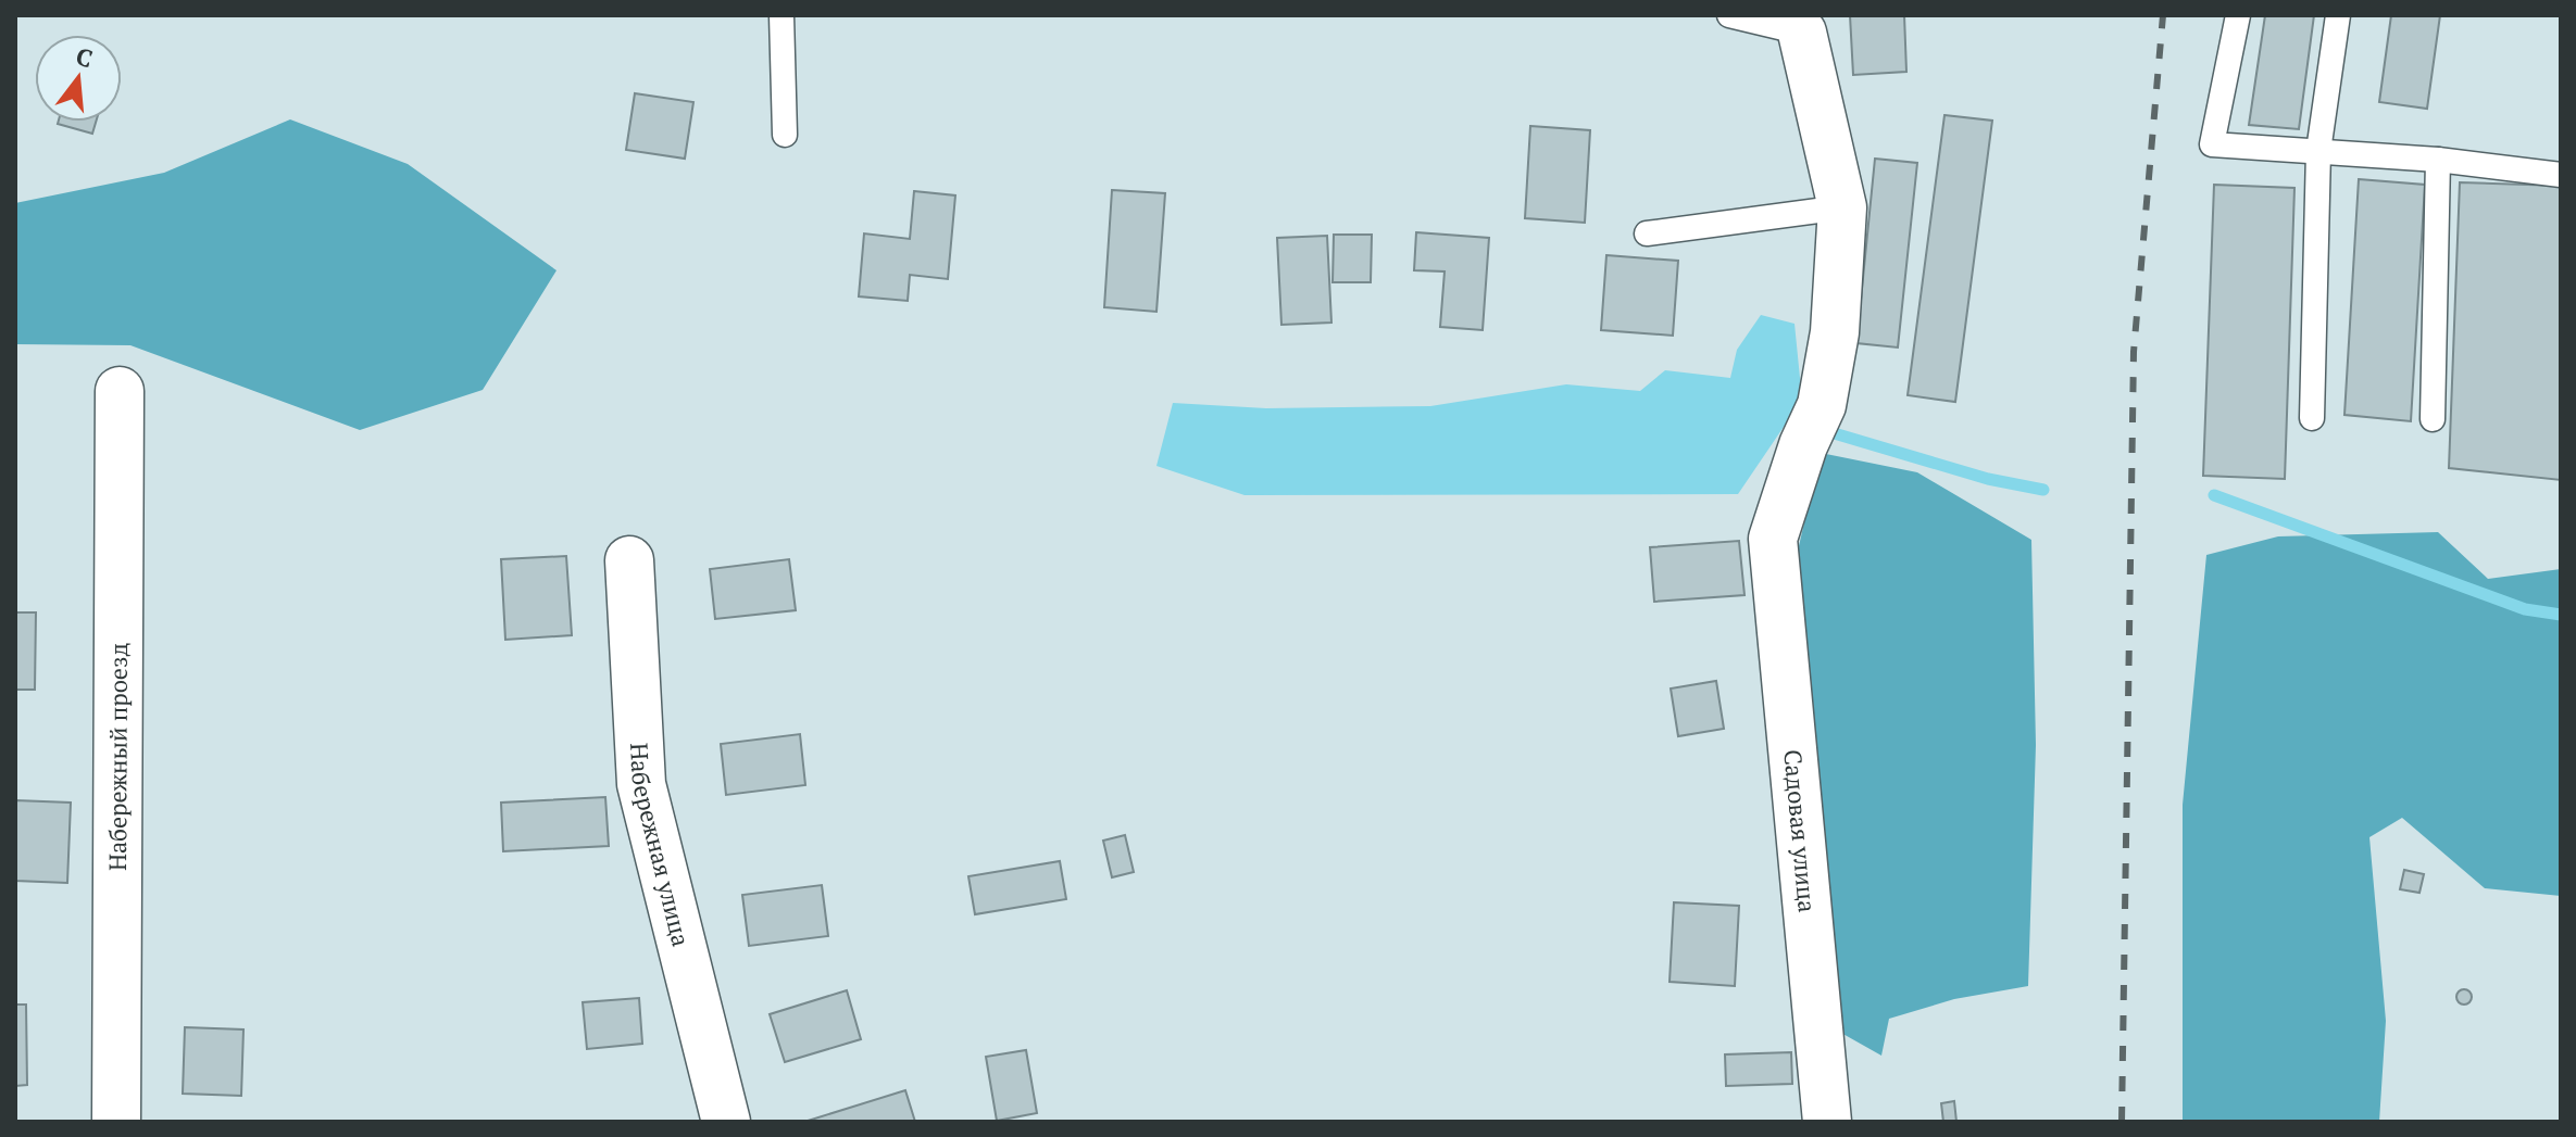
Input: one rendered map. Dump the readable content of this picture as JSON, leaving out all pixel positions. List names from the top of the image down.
{
  "streets": {
    "street": ["Набережный проезд", "Садовая улица", "Набережная улица"]
  },
  "north": "top"
}
